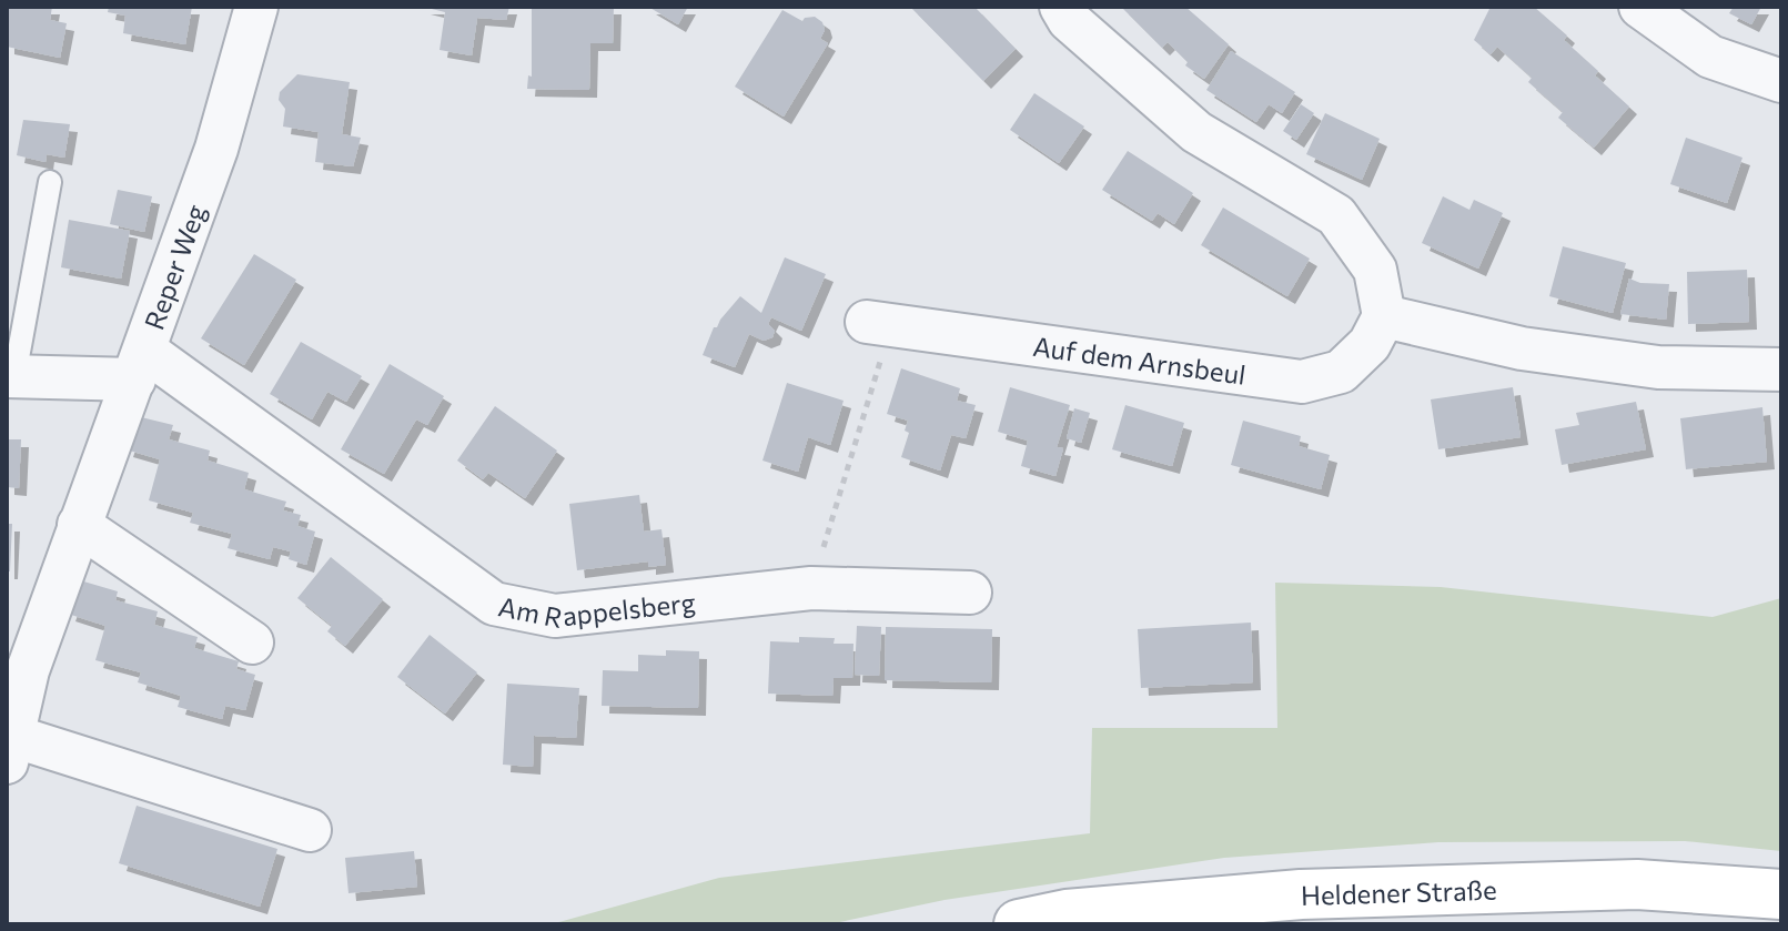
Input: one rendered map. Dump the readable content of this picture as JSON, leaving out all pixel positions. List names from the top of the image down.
{
  "streets": {
    "main road": ["Heldener Straße"],
    "street": ["Reper Weg", "Auf dem Arnsbeul", "Am Rappelsberg"]
  },
  "crossings": [
    ["Reper Weg", "Am Rappelsberg"]
  ]
}
